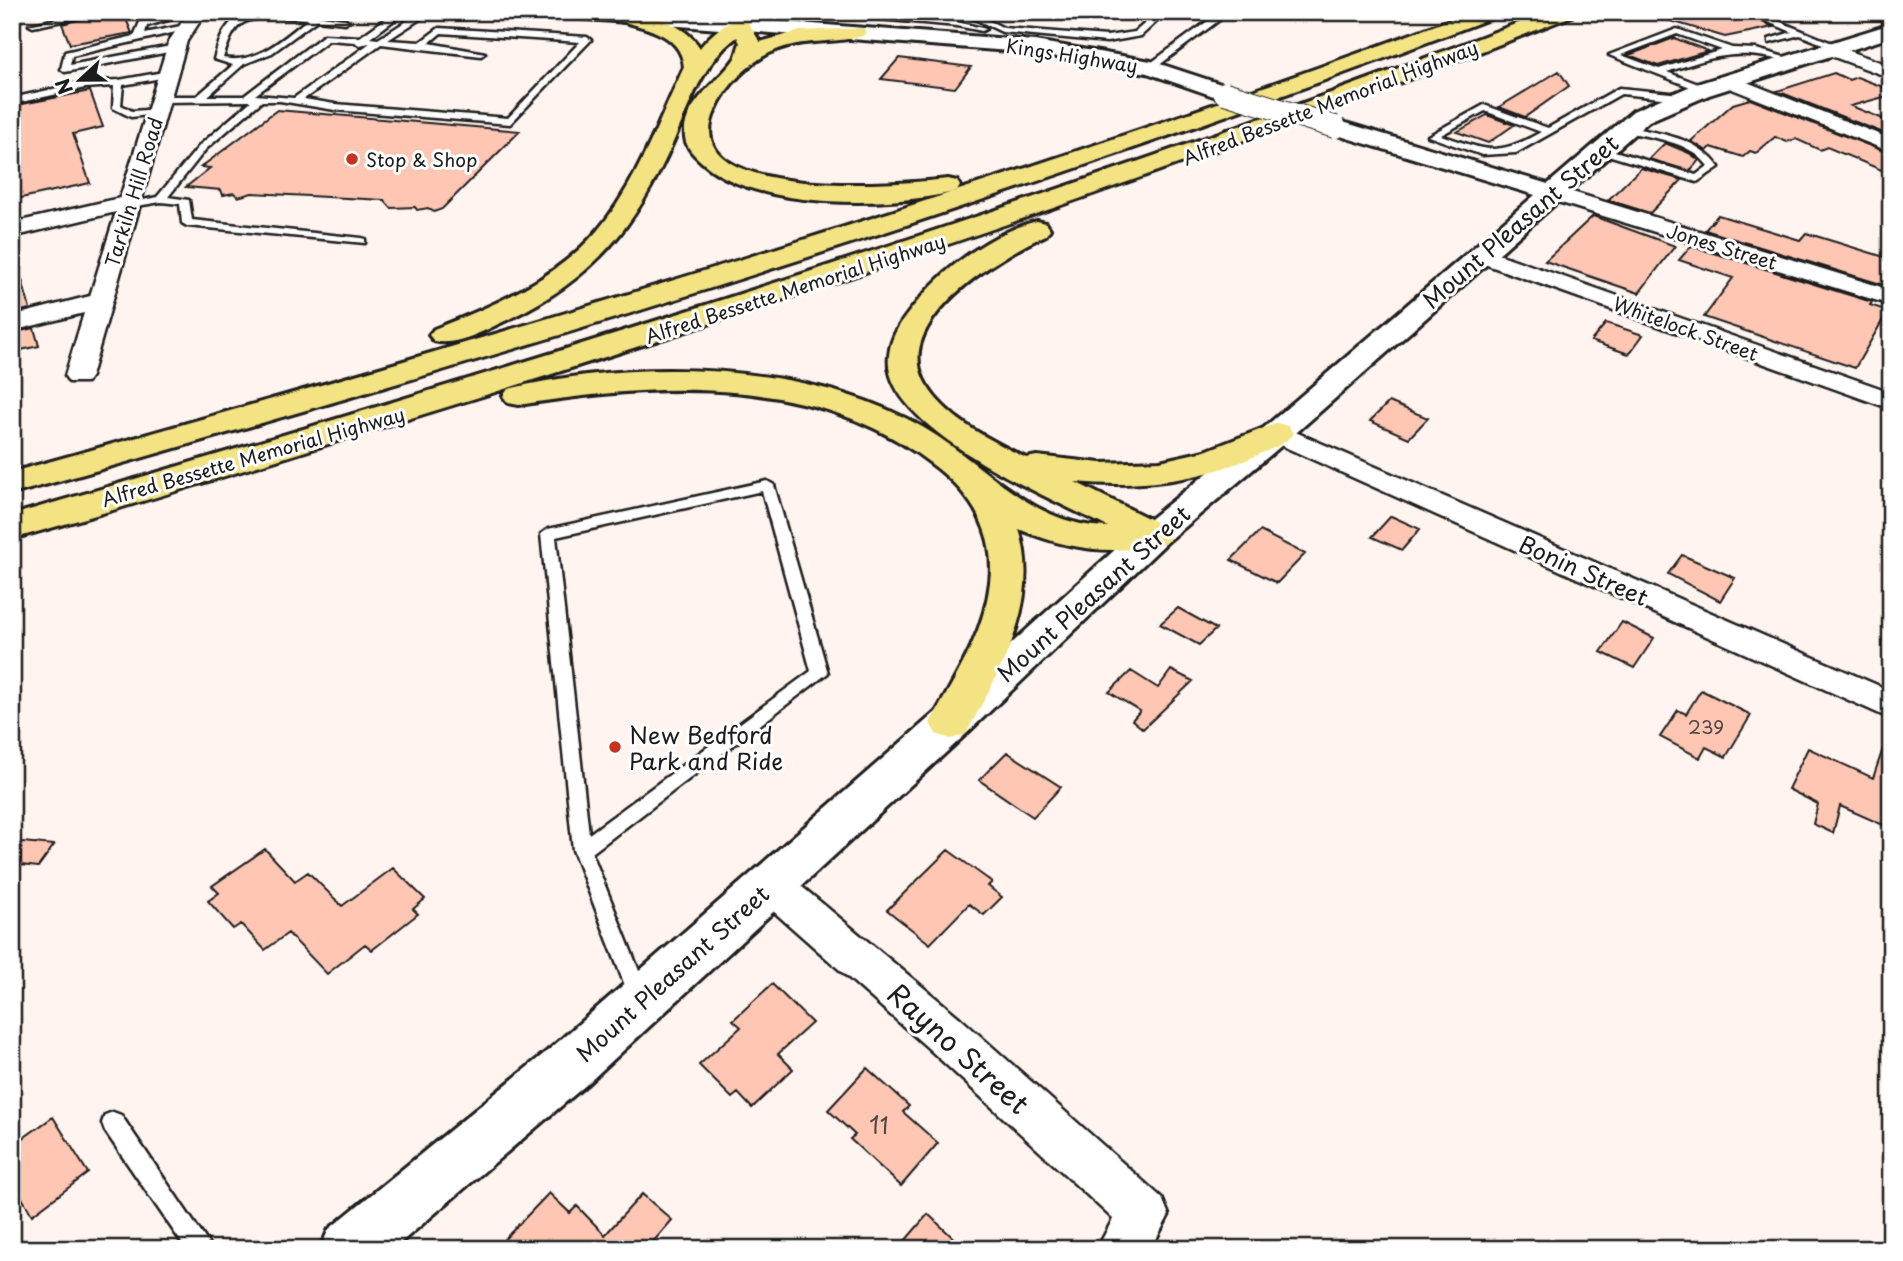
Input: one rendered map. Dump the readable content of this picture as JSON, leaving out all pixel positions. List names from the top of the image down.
{
  "streets": {
    "highway": ["Alfred Bessette Memorial Highway"],
    "main road": ["Kings Highway", "Mount Pleasant Street"],
    "street": [
      "Tarkiln Hill Road",
      "Jones Street",
      "Whitelock Street",
      "Bonin Street",
      "Rayno Street"
    ]
  },
  "crossings": [
    ["Kings Highway", "Mount Pleasant Street"],
    ["Kings Highway", "Jones Street"],
    ["Mount Pleasant Street", "Jones Street"],
    ["Mount Pleasant Street", "Whitelock Street"],
    ["Mount Pleasant Street", "Bonin Street"],
    ["Mount Pleasant Street", "Rayno Street"]
  ],
  "places": ["Stop & Shop", "New Bedford Park and Ride"],
  "house_numbers": ["239", "11"],
  "north": "left"
}
